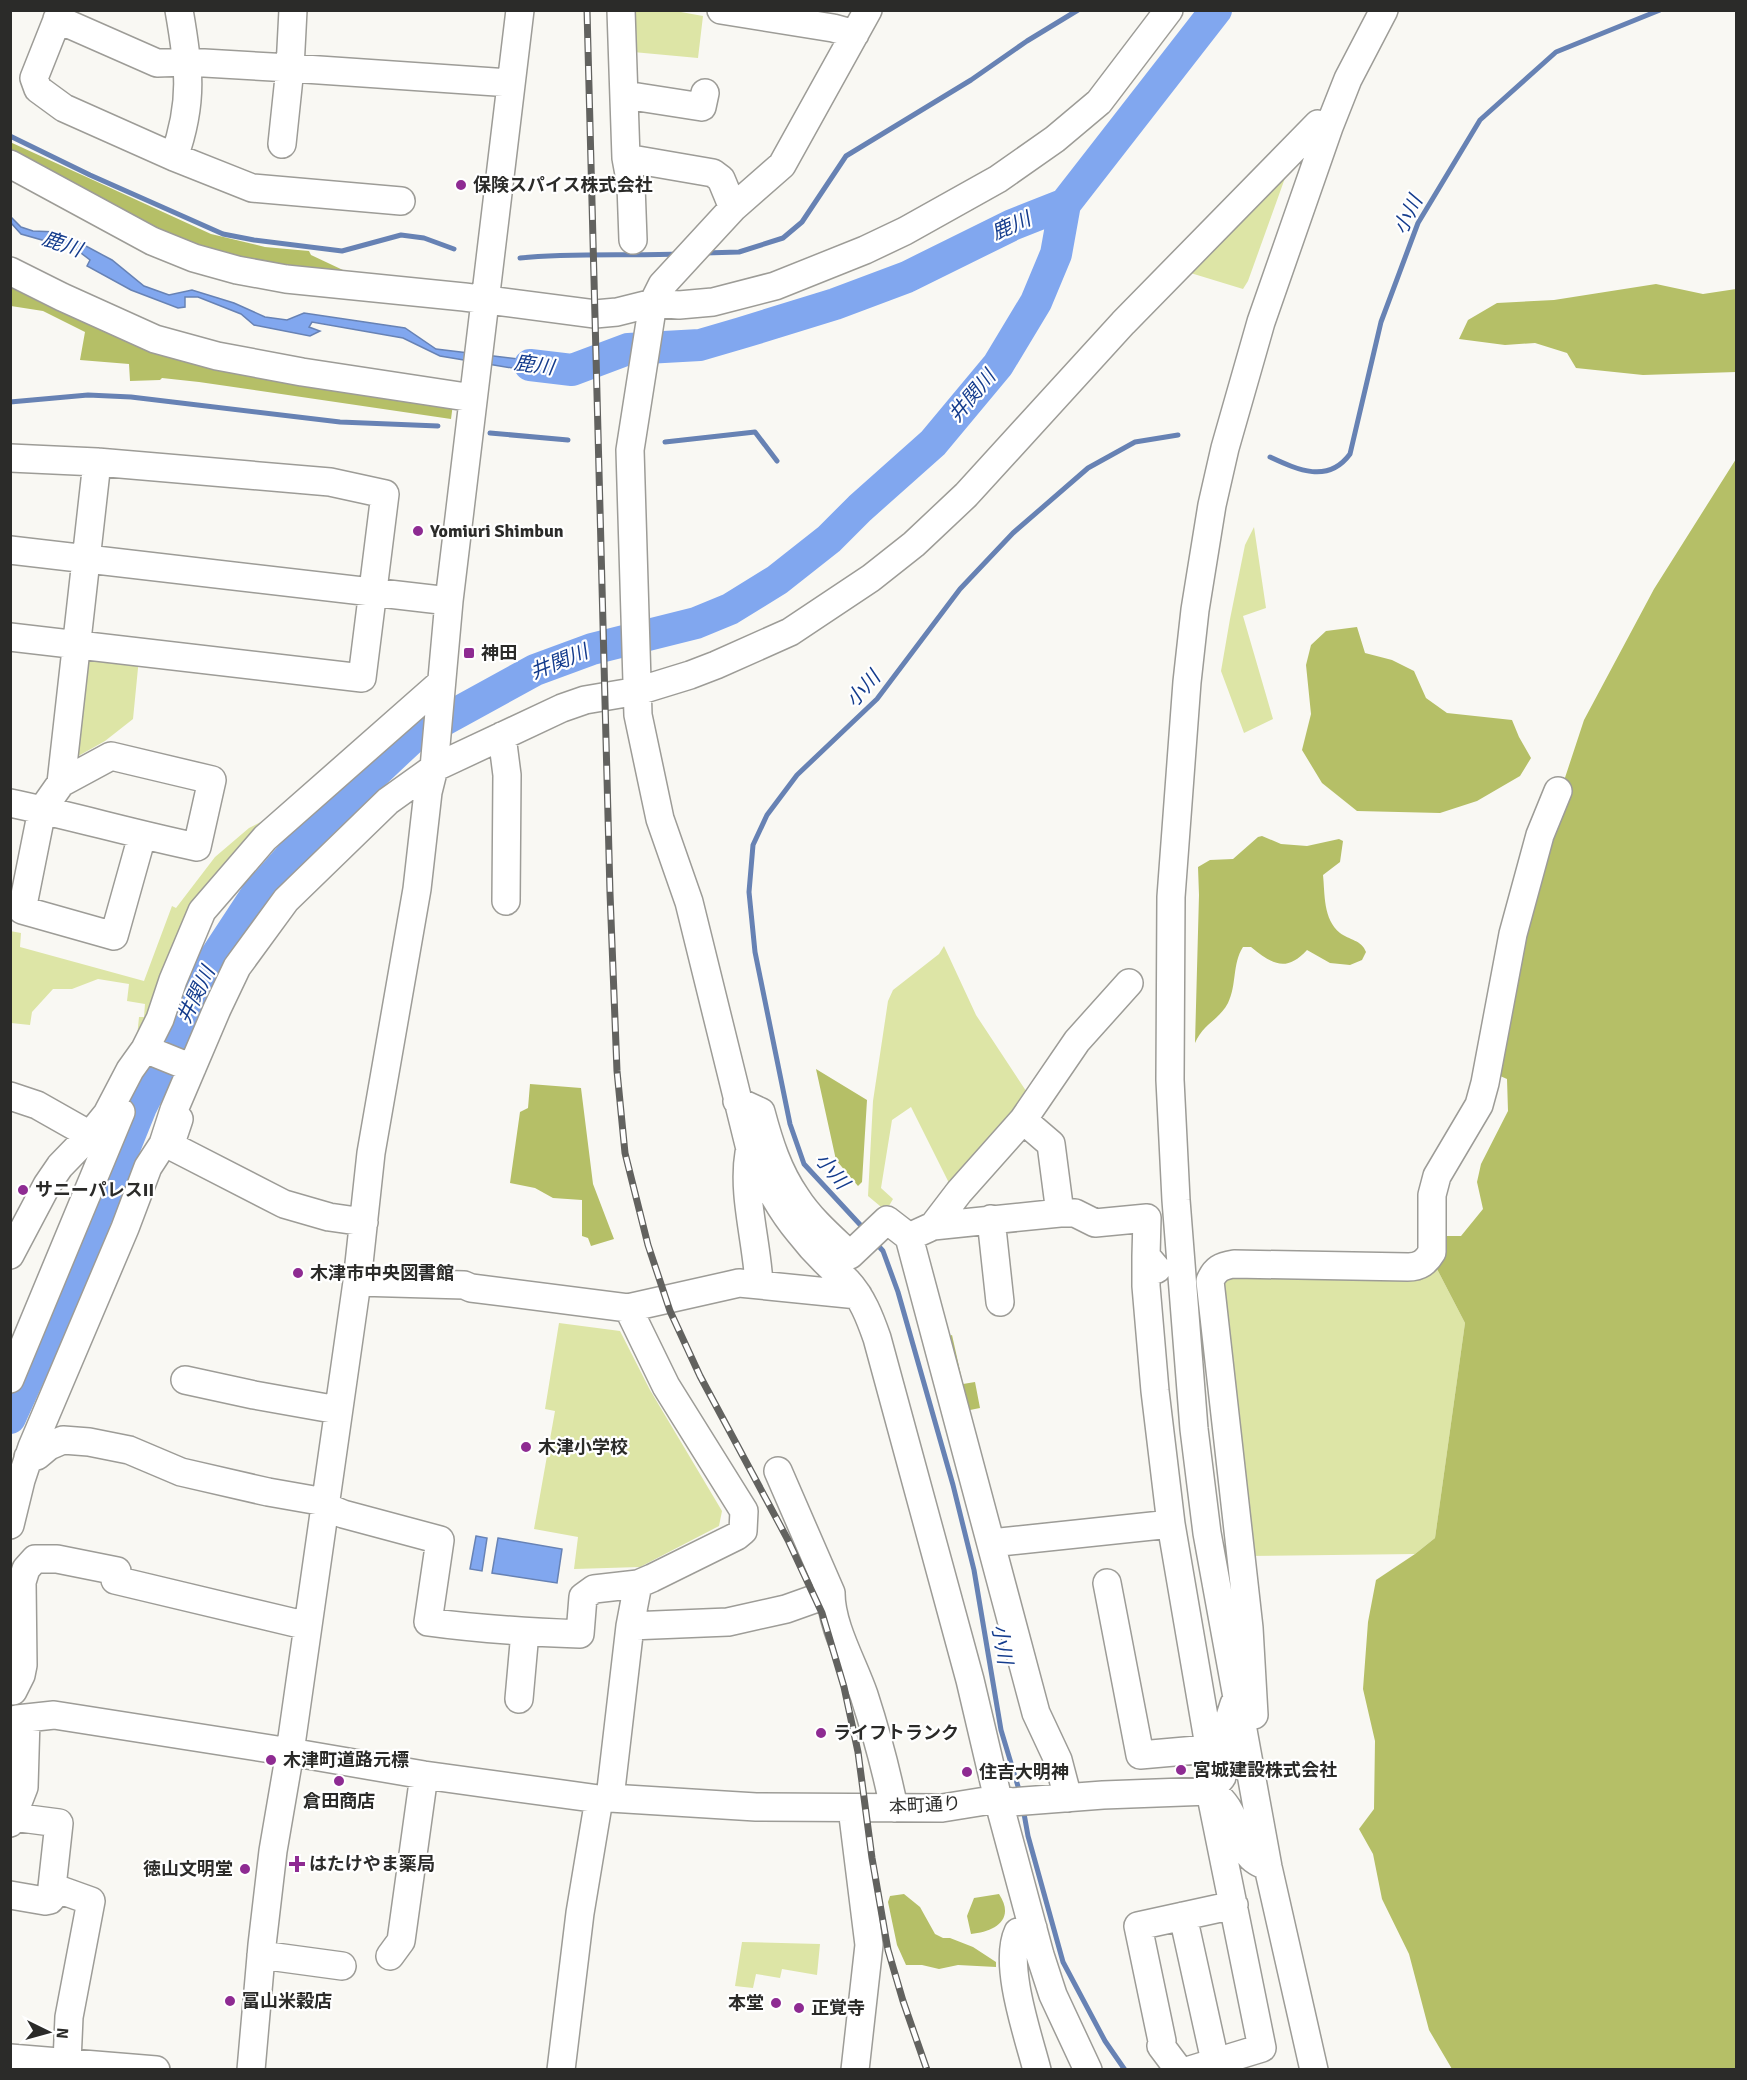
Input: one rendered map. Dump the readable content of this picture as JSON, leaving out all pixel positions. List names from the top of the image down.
{
  "streets": {
    "street": ["本町通り"]
  },
  "water": ["小川", "鹿川", "井関川"],
  "places": {
    "other": [
      "保険スパイス株式会社",
      "Yomiuri Shimbun",
      "サニーパレスII",
      "木津市中央図書館",
      "木津小学校",
      "ライフトランク",
      "木津町道路元標",
      "宮城建設株式会社",
      "住吉大明神",
      "倉田商店",
      "徳山文明堂",
      "冨山米穀店",
      "本堂",
      "正覚寺"
    ],
    "transit": ["神田"],
    "health": ["はたけやま薬局"]
  },
  "north": "right"
}
